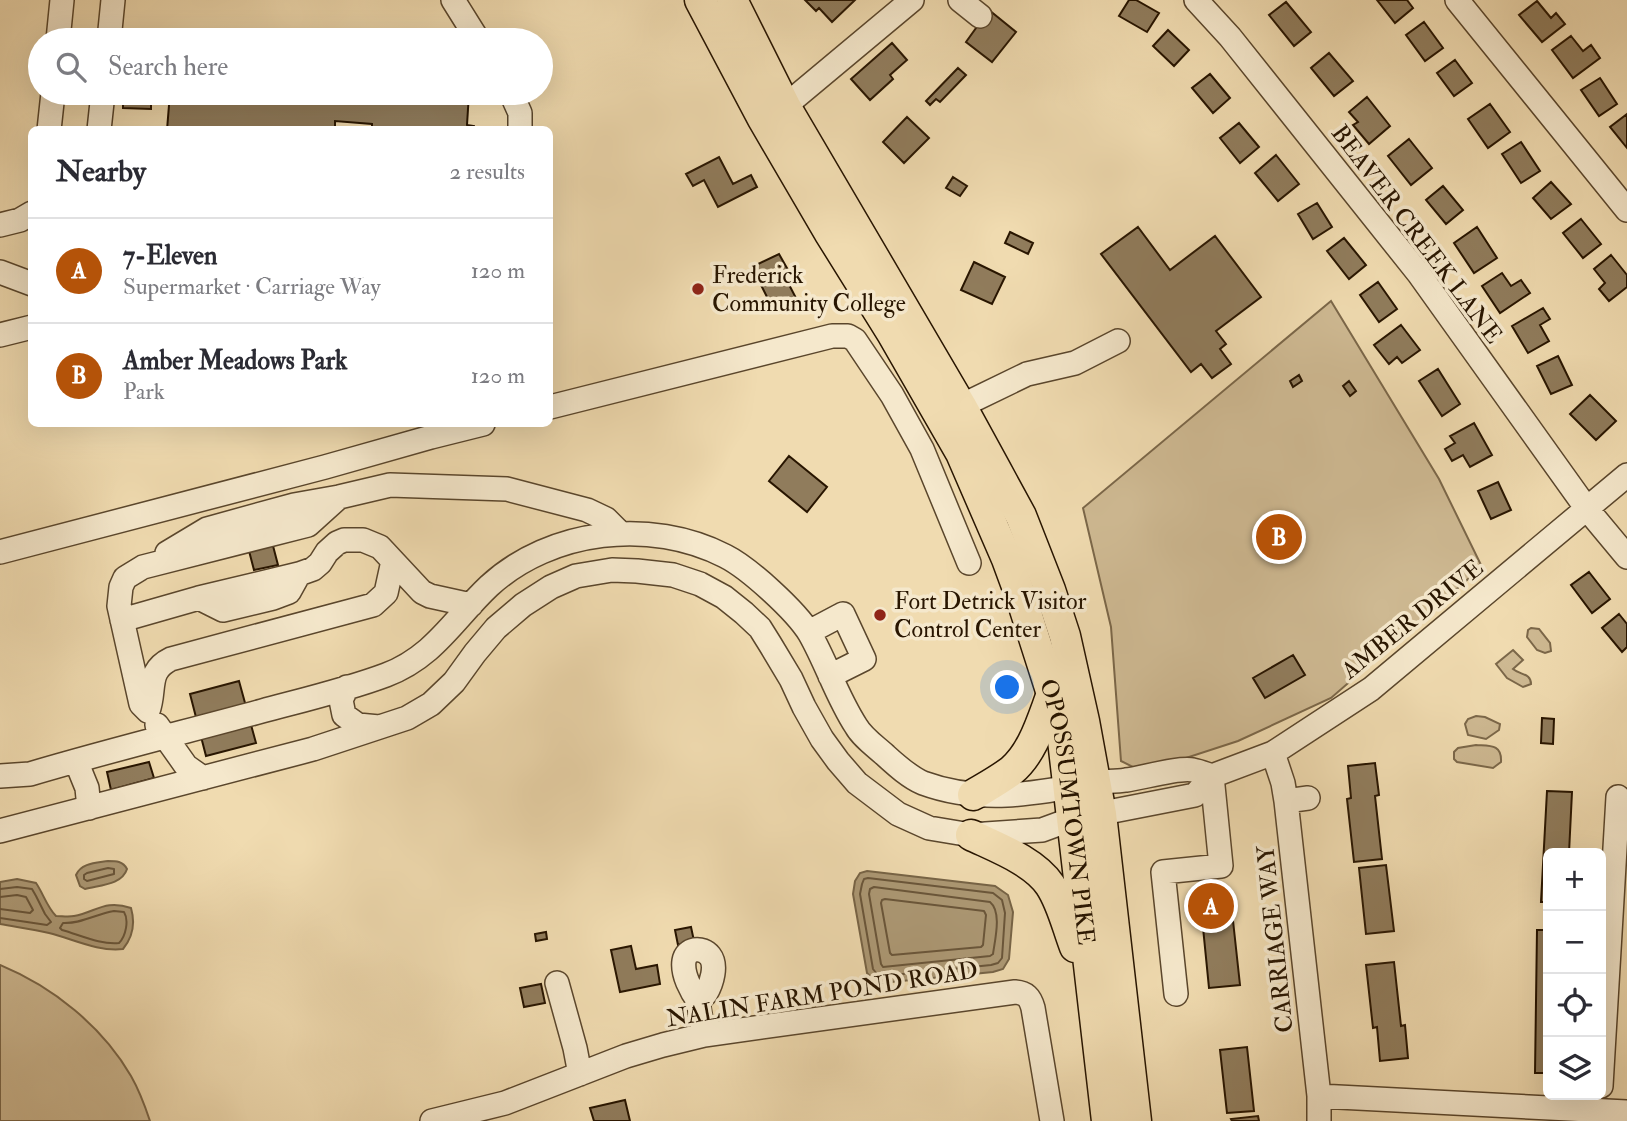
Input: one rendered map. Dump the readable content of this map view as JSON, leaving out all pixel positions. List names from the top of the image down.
{
  "streets": {
    "main road": ["OPOSSUMTOWN PIKE"],
    "street": [
      "BEAVER CREEK LANE",
      "AMBER DRIVE",
      "CARRIAGE WAY",
      "NALIN FARM POND ROAD"
    ]
  },
  "crossings": [
    ["BEAVER CREEK LANE", "AMBER DRIVE"],
    ["AMBER DRIVE", "OPOSSUMTOWN PIKE"],
    ["AMBER DRIVE", "CARRIAGE WAY"]
  ],
  "places": ["Frederick Community College", "Fort Detrick Visitor Control Center"],
  "page": {
    "search": "Search here",
    "heading": ["Nearby", "2 results"],
    "list": [
      {
        "mark": "A",
        "name": "7-Eleven",
        "note": "Supermarket · Carriage Way",
        "value": "120 m"
      },
      {
        "mark": "B",
        "name": "Amber Meadows Park",
        "note": "Park",
        "value": "120 m"
      }
    ],
    "pins": ["B", "A"],
    "map_buttons": ["+", "−"]
  }
}
